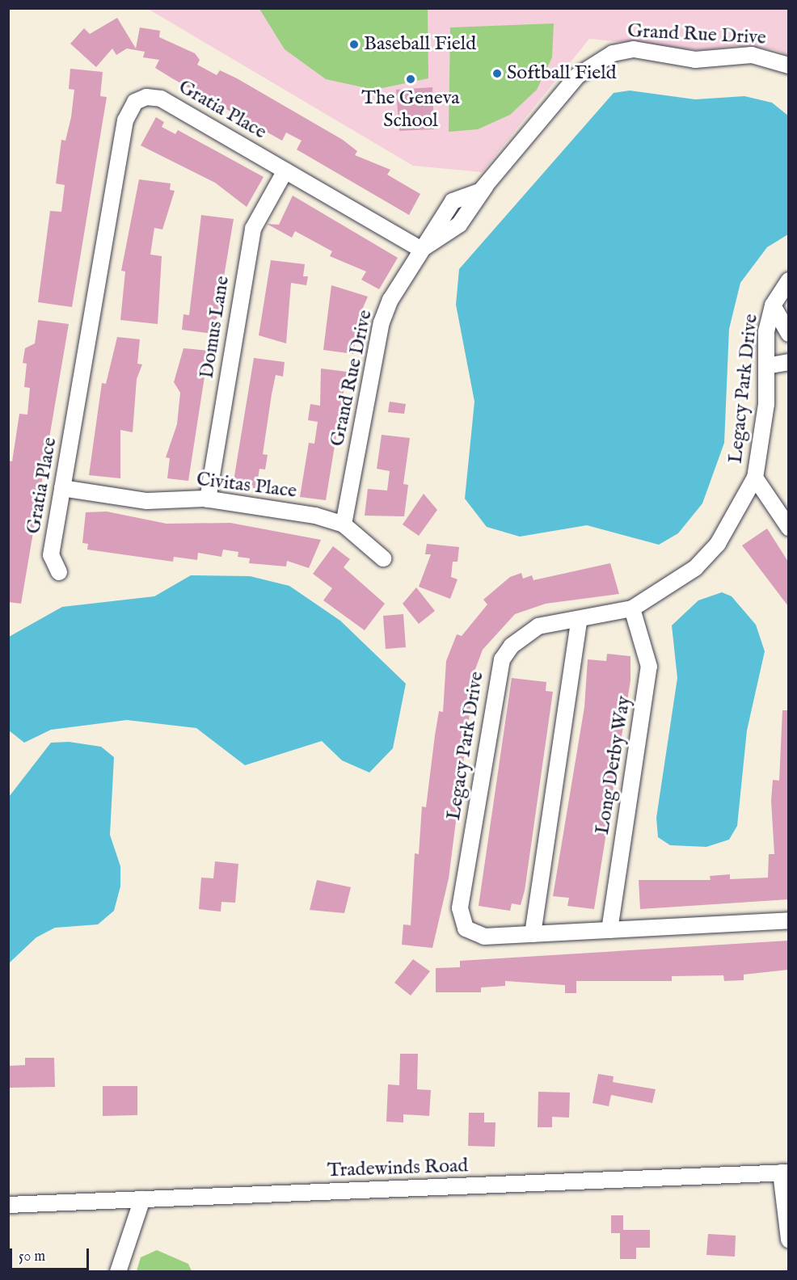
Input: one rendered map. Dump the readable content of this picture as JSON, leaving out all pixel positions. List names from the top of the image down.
{
  "streets": {
    "street": [
      "Grand Rue Drive",
      "Gratia Place",
      "Domus Lane",
      "Legacy Park Drive",
      "Civitas Place",
      "Long Derby Way",
      "Tradewinds Road"
    ]
  },
  "crossings": [
    ["Grand Rue Drive", "Gratia Place"],
    ["Grand Rue Drive", "Civitas Place"],
    ["Gratia Place", "Domus Lane"],
    ["Gratia Place", "Civitas Place"],
    ["Domus Lane", "Civitas Place"],
    ["Legacy Park Drive", "Long Derby Way"]
  ],
  "places": ["Baseball Field", "Softball Field", "The Geneva School"],
  "scale_bar": "50 m"
}
